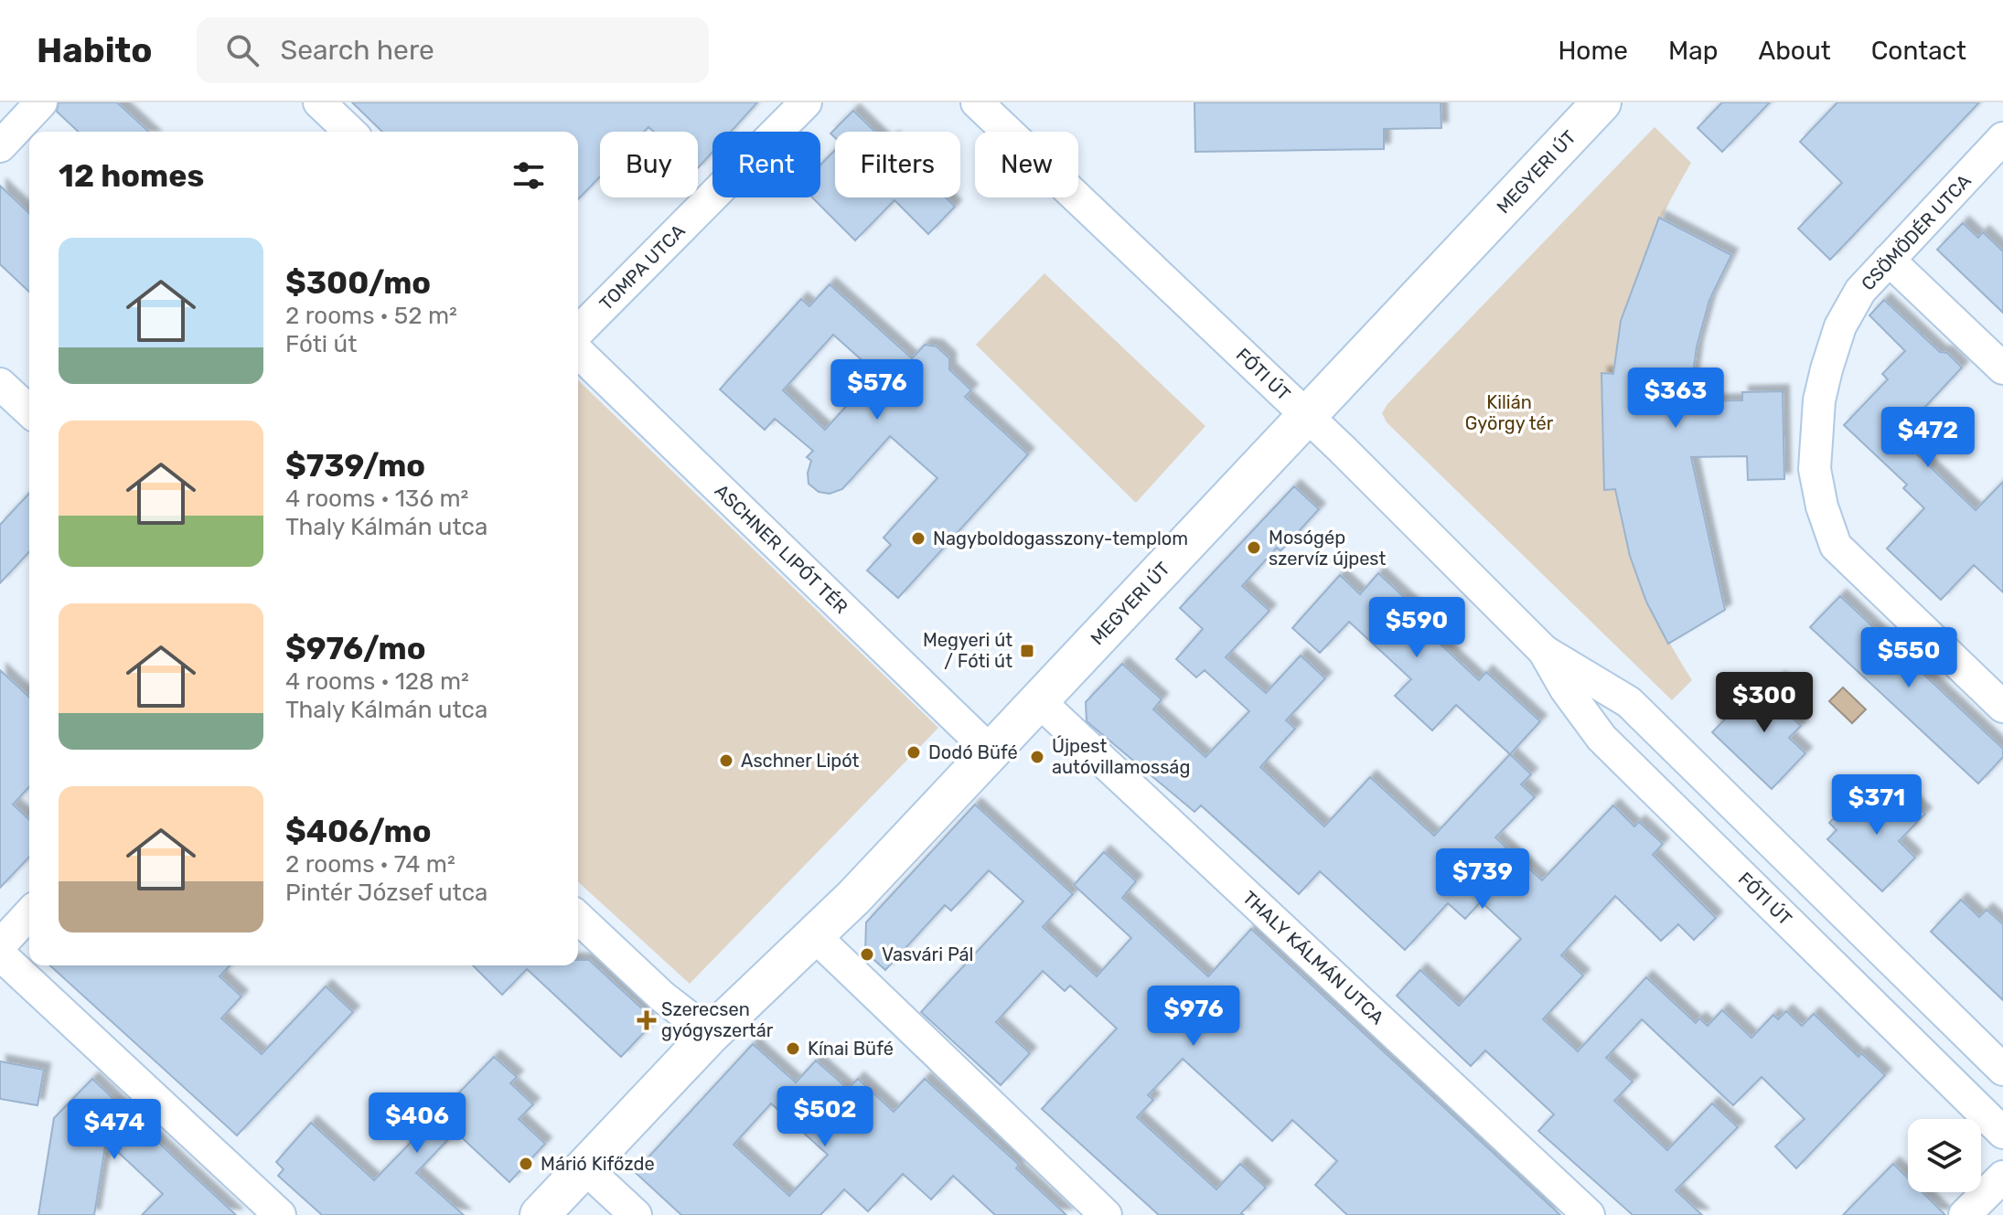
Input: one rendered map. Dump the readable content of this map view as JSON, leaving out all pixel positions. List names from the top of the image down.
{
  "streets": {
    "main road": ["MEGYERI ÚT"],
    "street": [
      "CSÖMÖDÉR UTCA",
      "TOMPA UTCA",
      "FÓTI ÚT",
      "ASCHNER LIPÓT TÉR",
      "THALY KÁLMÁN UTCA"
    ]
  },
  "crossings": [
    ["MEGYERI ÚT", "FÓTI ÚT"],
    ["MEGYERI ÚT", "ASCHNER LIPÓT TÉR"],
    ["MEGYERI ÚT", "THALY KÁLMÁN UTCA"]
  ],
  "parks": ["Kilián György tér"],
  "places": {
    "other": [
      "Nagyboldogasszony-templom",
      "Mosógép szervíz újpest",
      "Dodó Büfé",
      "Újpest autóvillamosság",
      "Aschner Lipót",
      "Vasvári Pál",
      "Kínai Büfé",
      "Márió Kifőzde"
    ],
    "transit": ["Megyeri út / Fóti út"],
    "health": ["Szerecsen gyógyszertár"]
  },
  "page": {
    "header": "Habito",
    "search": "Search here",
    "nav": [
      "Home",
      "Map",
      "About",
      "Contact"
    ],
    "chip": [
      "Buy",
      "Rent",
      "Filters",
      "New"
    ],
    "heading": "12 homes",
    "list": [
      {
        "name": "$300/mo",
        "note": "2 rooms · 52 m² · Fóti út"
      },
      {
        "name": "$739/mo",
        "note": "4 rooms · 136 m² · Thaly Kálmán utca"
      },
      {
        "name": "$976/mo",
        "note": "4 rooms · 128 m² · Thaly Kálmán utca"
      },
      {
        "name": "$406/mo",
        "note": "2 rooms · 74 m² · Pintér József utca"
      }
    ],
    "price": [
      "$576",
      "$363",
      "$472",
      "$590",
      "$550",
      "$300",
      "$371",
      "$739",
      "$976",
      "$502",
      "$406",
      "$474"
    ]
  }
}
